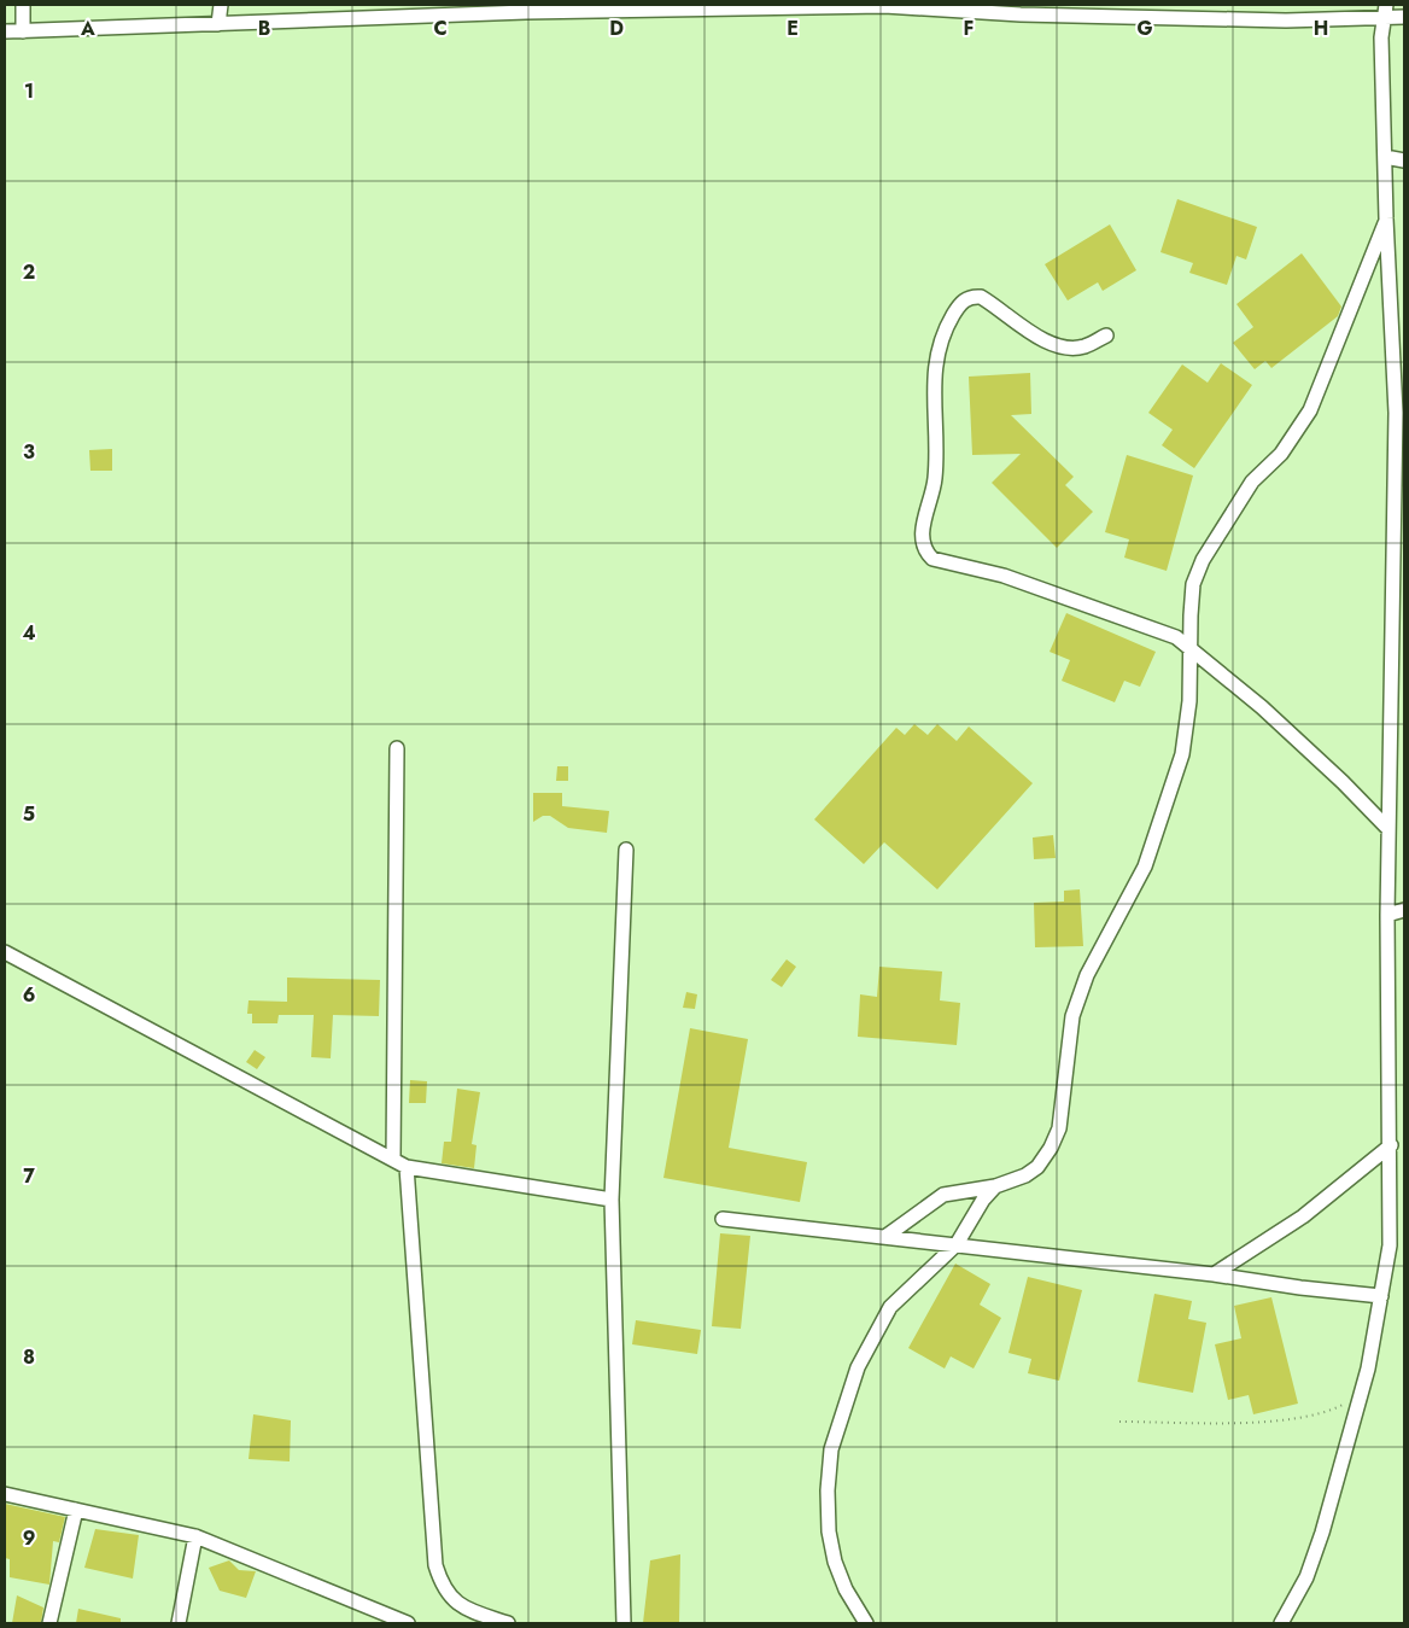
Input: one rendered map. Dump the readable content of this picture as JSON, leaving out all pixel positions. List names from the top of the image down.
{
  "grid": {
    "columns": [
      "A",
      "B",
      "C",
      "D",
      "E",
      "F",
      "G",
      "H"
    ],
    "rows": [
      "1",
      "2",
      "3",
      "4",
      "5",
      "6",
      "7",
      "8",
      "9"
    ]
  }
}
